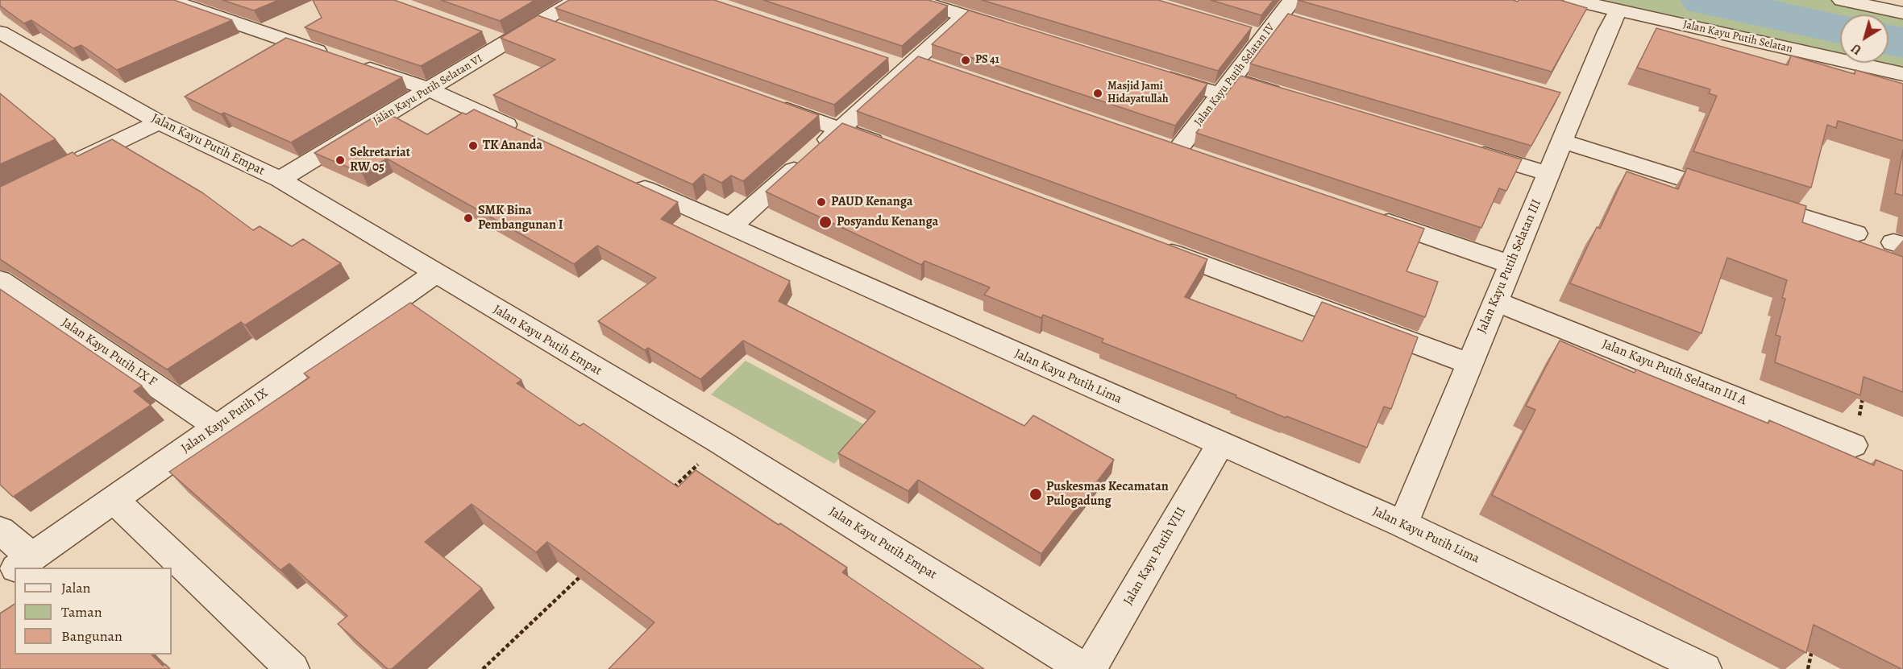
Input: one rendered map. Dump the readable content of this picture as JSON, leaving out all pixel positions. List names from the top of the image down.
{
  "streets": {
    "street": [
      "Jalan Kayu Putih Selatan",
      "Jalan Kayu Putih Selatan IV",
      "Jalan Kayu Putih Selatan VI",
      "Jalan Kayu Putih Empat",
      "Jalan Kayu Putih Selatan III",
      "Jalan Kayu Putih IX F",
      "Jalan Kayu Putih Selatan III A",
      "Jalan Kayu Putih Lima",
      "Jalan Kayu Putih IX",
      "Jalan Kayu Putih VIII"
    ]
  },
  "crossings": [
    ["Jalan Kayu Putih Selatan", "Jalan Kayu Putih Selatan III"],
    ["Jalan Kayu Putih Selatan VI", "Jalan Kayu Putih Empat"],
    ["Jalan Kayu Putih Empat", "Jalan Kayu Putih IX"],
    ["Jalan Kayu Putih Selatan III", "Jalan Kayu Putih Selatan III A"],
    ["Jalan Kayu Putih Selatan III", "Jalan Kayu Putih Lima"],
    ["Jalan Kayu Putih IX F", "Jalan Kayu Putih IX"],
    ["Jalan Kayu Putih Lima", "Jalan Kayu Putih VIII"]
  ],
  "places": [
    "PS 41",
    "Masjid Jami Hidayatullah",
    "TK Ananda",
    "Sekretariat RW 05",
    "PAUD Kenanga",
    "SMK Bina Pembangunan I",
    "Posyandu Kenanga",
    "Puskesmas Kecamatan Pulogadung"
  ],
  "legend": ["Jalan", "Taman", "Bangunan"],
  "north": "bottom left"
}
